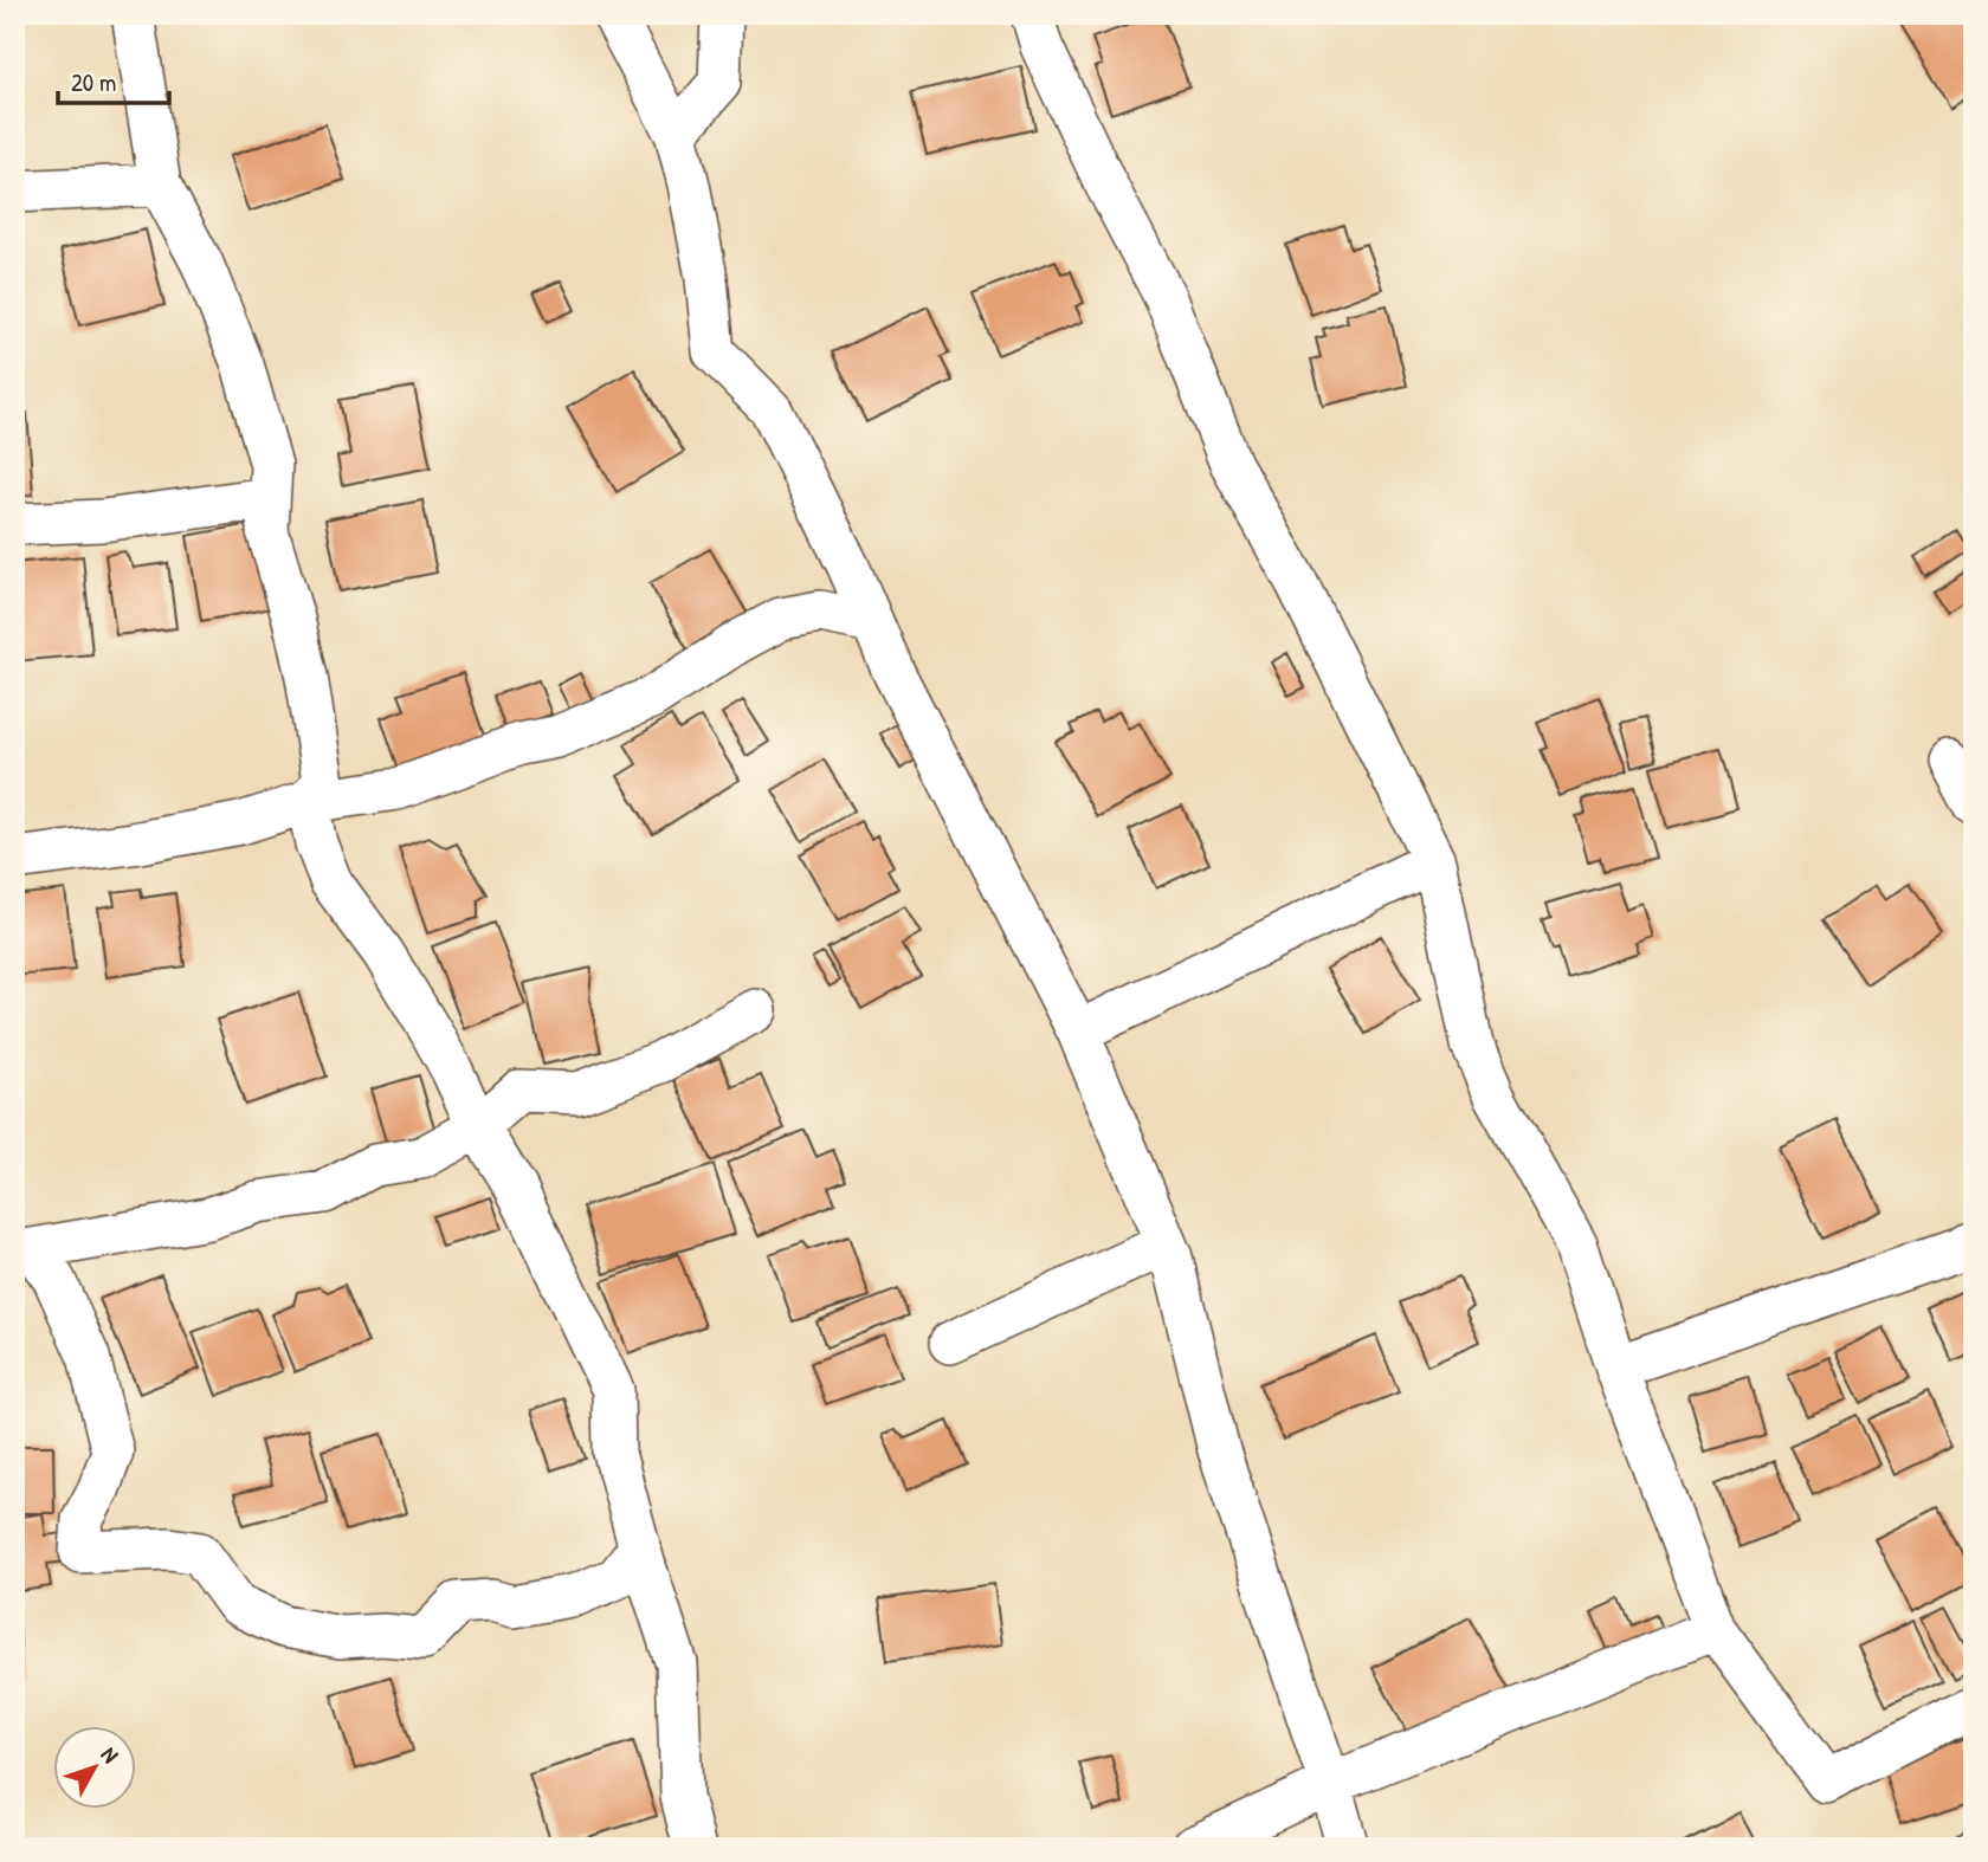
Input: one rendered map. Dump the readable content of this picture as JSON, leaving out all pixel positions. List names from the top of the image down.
{
  "scale_bar": "20 m",
  "north": "top right"
}
